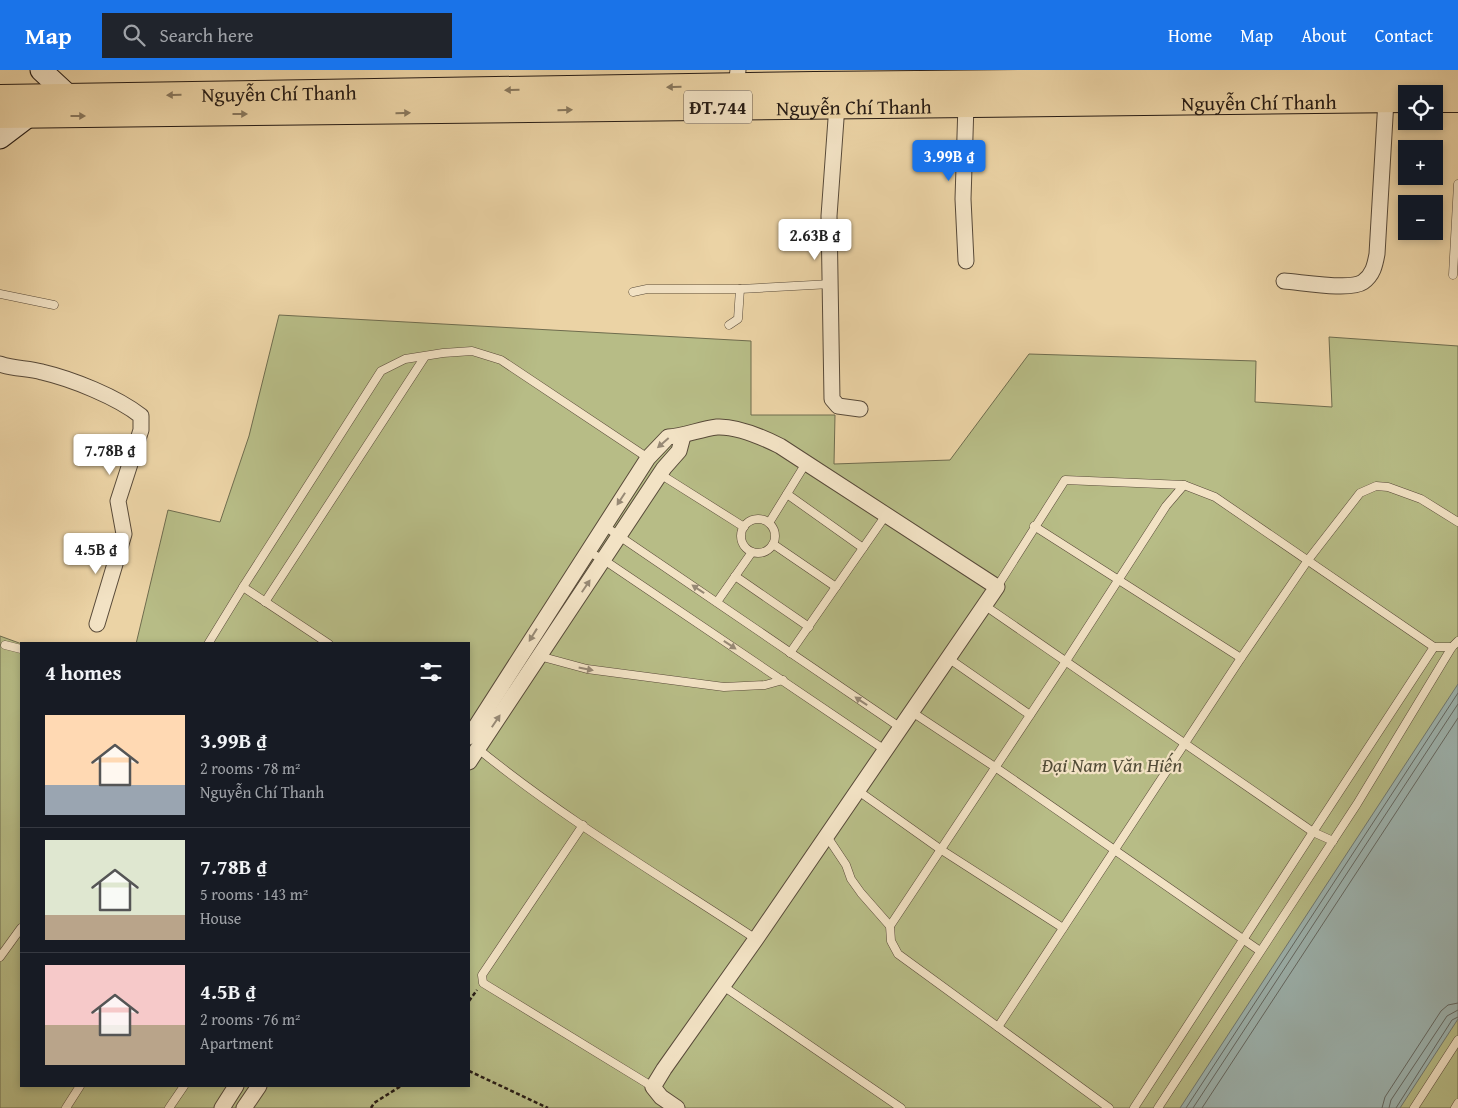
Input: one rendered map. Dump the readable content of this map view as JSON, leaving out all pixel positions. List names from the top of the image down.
{
  "streets": {
    "main road": ["Nguyễn Chí Thanh", "ĐT.744"]
  },
  "parks": ["Đại Nam Văn Hiến"],
  "page": {
    "header": "Map",
    "search": "Search here",
    "nav": [
      "Home",
      "Map",
      "About",
      "Contact"
    ],
    "map_buttons": ["+", "−"],
    "price": [
      "3.99B ₫",
      "2.63B ₫",
      "7.78B ₫",
      "4.5B ₫"
    ],
    "heading": "4 homes",
    "list": [
      {
        "name": "3.99B ₫",
        "note": "2 rooms · 78 m² · Nguyễn Chí Thanh"
      },
      {
        "name": "7.78B ₫",
        "note": "5 rooms · 143 m² · House"
      },
      {
        "name": "4.5B ₫",
        "note": "2 rooms · 76 m² · Apartment"
      }
    ]
  }
}
